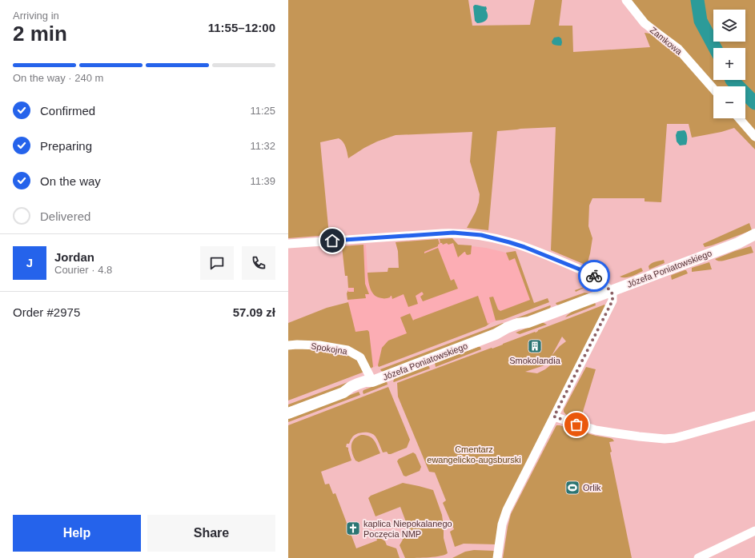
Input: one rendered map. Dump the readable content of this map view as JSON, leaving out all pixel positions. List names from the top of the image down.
{
  "streets": {
    "street": ["Zamkowa", "Józefa Poniatowskiego", "Spokojna"]
  },
  "crossings": [
    ["Józefa Poniatowskiego", "Spokojna"]
  ],
  "parks": ["Cmentarz ewangelicko-augsburski"],
  "places": {
    "building": ["Smokolandia"],
    "sports": ["Orlik"],
    "church": ["kaplica Niepokalanego Poczęcia NMP"]
  },
  "page": {
    "heading": ["2 min", "Arriving in", "11:55–12:00"],
    "panel": [
      "Jordan",
      "Courier · 4.8",
      "Order #2975",
      "57.09 zł"
    ],
    "map_buttons": ["+", "−"],
    "bar": "On the way · 240 m",
    "list": [
      ["Confirmed", "11:25"],
      ["Preparing", "11:32"],
      ["On the way", "11:39"],
      "Delivered"
    ],
    "round": "J",
    "buttons": ["Help", "Share"]
  }
}
